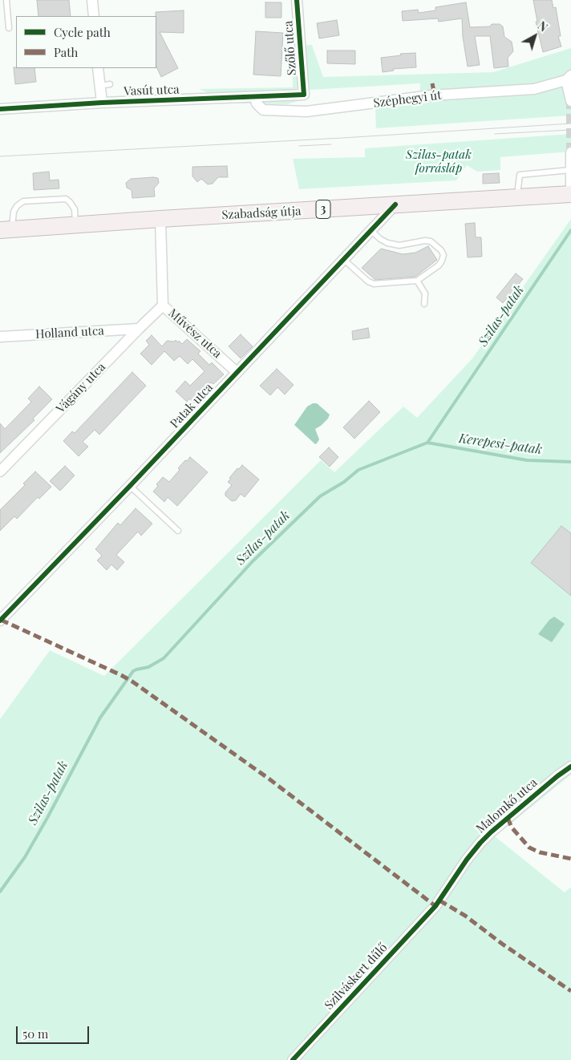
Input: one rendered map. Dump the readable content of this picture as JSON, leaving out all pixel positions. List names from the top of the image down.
{
  "streets": {
    "main road": ["3", "Szabadság útja"],
    "street": [
      "Szőlő utca",
      "Vasút utca",
      "Széphegyi út",
      "Holland utca",
      "Művész utca",
      "Vágány utca",
      "Patak utca",
      "Malomkő utca",
      "Szilváskert dűlő"
    ]
  },
  "crossings": [
    ["Szőlő utca", "Vasút utca"],
    ["Vasút utca", "Széphegyi út"],
    ["Szabadság útja", "Művész utca"],
    ["Szabadság útja", "Patak utca"],
    ["Holland utca", "Vágány utca"],
    ["Művész utca", "Vágány utca"],
    ["Művész utca", "Patak utca"],
    ["Malomkő utca", "Szilváskert dűlő"]
  ],
  "water": ["Szilas-patak", "Kerepesi-patak"],
  "parks": ["Szilas-patak forrásláp"],
  "legend": ["Cycle path", "Path"],
  "scale_bar": "50 m",
  "north": "top right"
}
